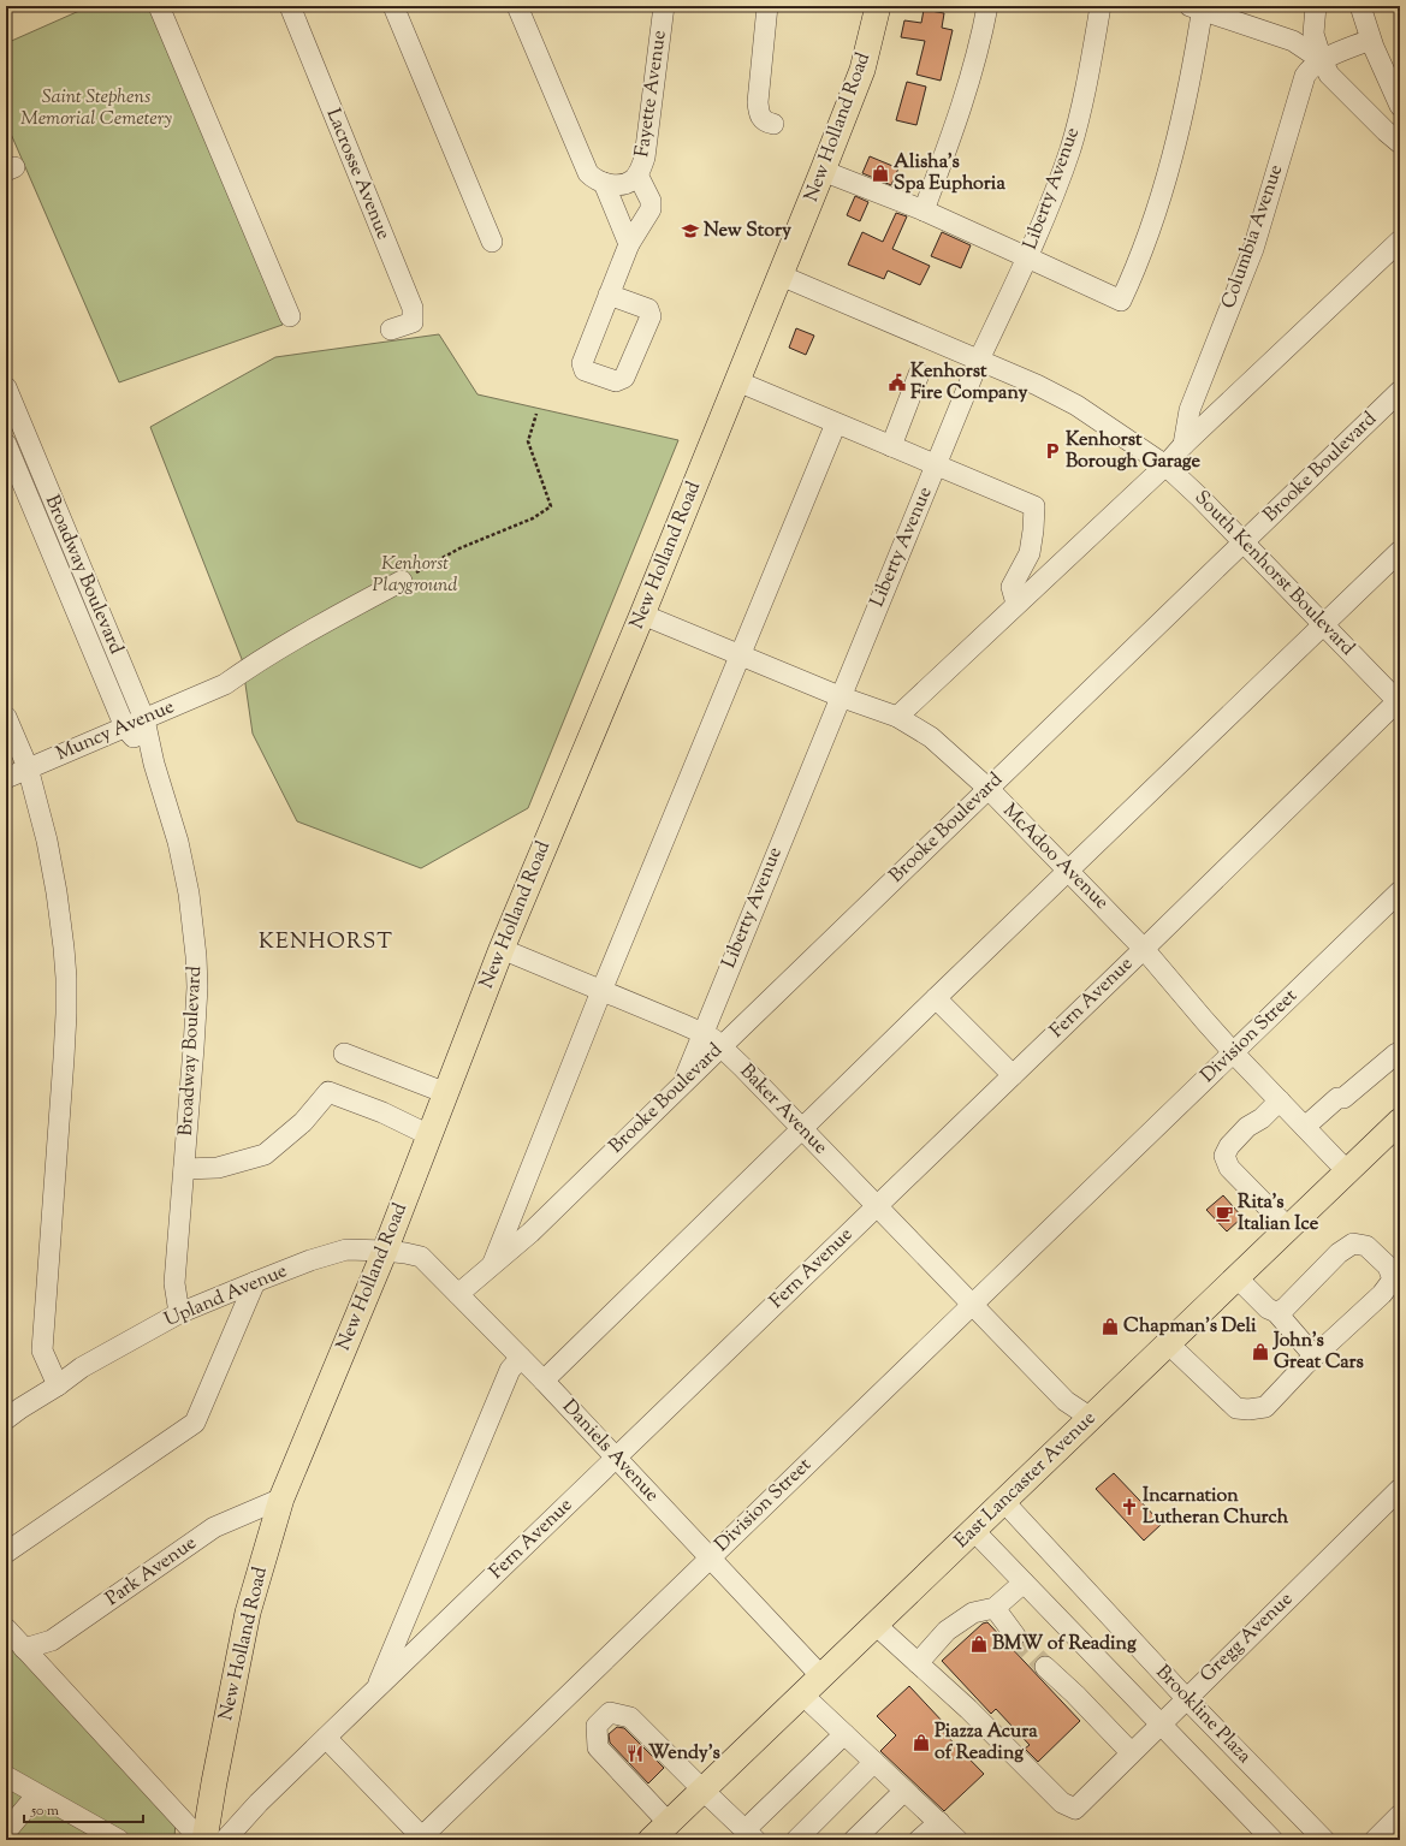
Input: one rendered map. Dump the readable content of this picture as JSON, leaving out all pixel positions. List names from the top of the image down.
{
  "streets": {
    "main road": ["New Holland Road", "East Lancaster Avenue"],
    "street": [
      "Fayette Avenue",
      "Lacrosse Avenue",
      "Liberty Avenue",
      "Columbia Avenue",
      "Brooke Boulevard",
      "South Kenhorst Boulevard",
      "Broadway Boulevard",
      "Muncy Avenue",
      "McAdoo Avenue",
      "Fern Avenue",
      "Division Street",
      "Baker Avenue",
      "Upland Avenue",
      "Daniels Avenue",
      "Park Avenue",
      "Gregg Avenue",
      "Brookline Plaza"
    ]
  },
  "crossings": [
    ["New Holland Road", "South Kenhorst Boulevard"],
    ["New Holland Road", "McAdoo Avenue"],
    ["New Holland Road", "Baker Avenue"],
    ["New Holland Road", "Upland Avenue"],
    ["New Holland Road", "Daniels Avenue"],
    ["New Holland Road", "Park Avenue"],
    ["Liberty Avenue", "Brooke Boulevard"],
    ["Liberty Avenue", "South Kenhorst Boulevard"],
    ["Liberty Avenue", "McAdoo Avenue"],
    ["Liberty Avenue", "Baker Avenue"],
    ["Columbia Avenue", "South Kenhorst Boulevard"],
    ["Columbia Avenue", "McAdoo Avenue"],
    ["Brooke Boulevard", "South Kenhorst Boulevard"],
    ["Brooke Boulevard", "McAdoo Avenue"],
    ["Brooke Boulevard", "Baker Avenue"],
    ["Brooke Boulevard", "Daniels Avenue"],
    ["South Kenhorst Boulevard", "Fern Avenue"],
    ["Broadway Boulevard", "Muncy Avenue"],
    ["Broadway Boulevard", "Upland Avenue"],
    ["McAdoo Avenue", "Fern Avenue"],
    ["McAdoo Avenue", "Division Street"],
    ["McAdoo Avenue", "East Lancaster Avenue"],
    ["Fern Avenue", "Baker Avenue"],
    ["Fern Avenue", "Daniels Avenue"],
    ["Division Street", "Baker Avenue"],
    ["Division Street", "Daniels Avenue"],
    ["Baker Avenue", "East Lancaster Avenue"],
    ["Upland Avenue", "Daniels Avenue"],
    ["Daniels Avenue", "East Lancaster Avenue"],
    ["East Lancaster Avenue", "Brookline Plaza"],
    ["Gregg Avenue", "Brookline Plaza"]
  ],
  "districts": ["KENHORST"],
  "parks": ["Saint Stephens Memorial Cemetery", "Kenhorst Playground"],
  "places": {
    "shop": [
      "Alisha's Spa Euphoria",
      "Chapman's Deli",
      "John's Great Cars",
      "BMW of Reading",
      "Piazza Acura of Reading"
    ],
    "school or university": ["New Story"],
    "public building": ["Kenhorst Fire Company"],
    "parking": ["Kenhorst Borough Garage"],
    "cafe": ["Rita's Italian Ice"],
    "church": ["Incarnation Lutheran Church"],
    "restaurant": ["Wendy's"]
  },
  "scale_bar": "50 m"
}
